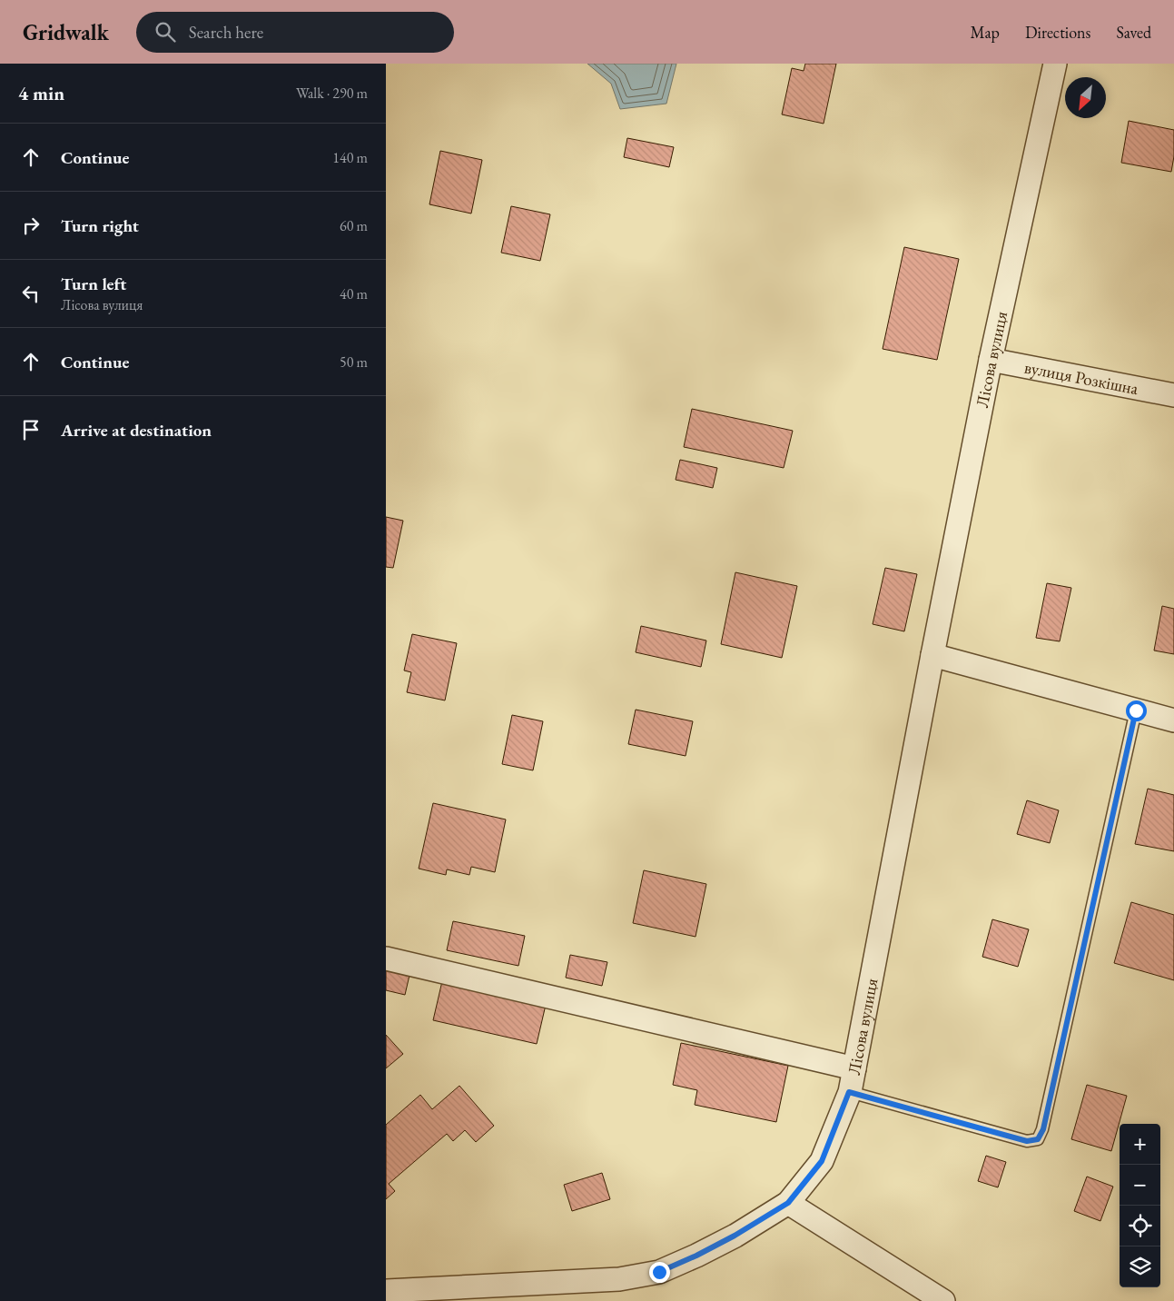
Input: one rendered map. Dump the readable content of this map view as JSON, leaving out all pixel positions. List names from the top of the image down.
{
  "streets": {
    "street": ["Лісова вулиця", "вулиця Розкішна"]
  },
  "crossings": [
    ["Лісова вулиця", "вулиця Розкішна"]
  ],
  "north": "bottom left",
  "page": {
    "header": "Gridwalk",
    "search": "Search here",
    "nav": ["Map", "Directions", "Saved"],
    "heading": ["4 min", "Walk · 290 m"],
    "list": [
      ["Continue", "140 m"],
      ["Turn right", "60 m"],
      ["Turn left", "Лісова вулиця", "40 m"],
      ["Continue", "50 m"],
      "Arrive at destination"
    ],
    "map_buttons": ["+", "−"]
  }
}
